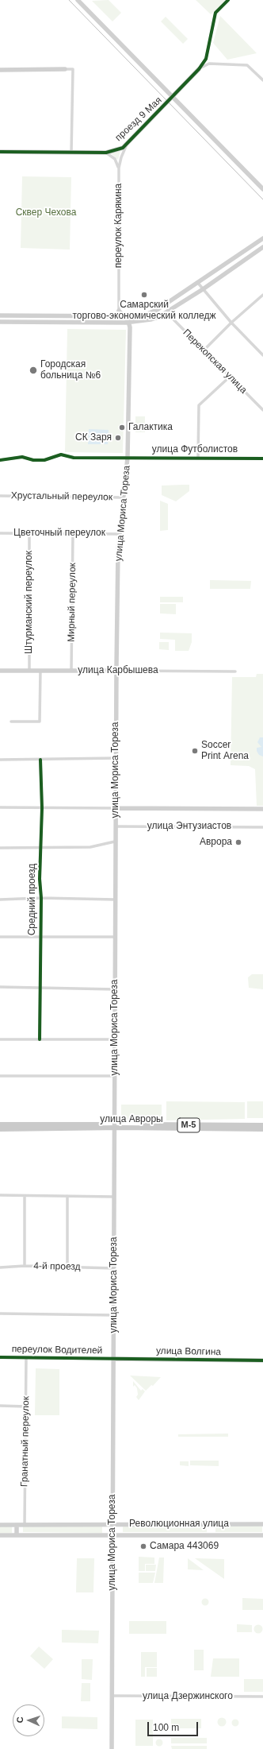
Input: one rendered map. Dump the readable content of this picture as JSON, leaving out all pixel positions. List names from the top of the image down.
{
  "streets": {
    "main road": [
      "проезд 9 Мая",
      "улица Мориса Тореза",
      "улица Карбышева",
      "улица Энтузиастов",
      "улица Авроры",
      "М-5",
      "улица Волгина",
      "Революционная улица"
    ],
    "street": [
      "переулок Карякина",
      "Перекопская улица",
      "улица Футболистов",
      "Хрустальный переулок",
      "Цветочный переулок",
      "Штурманский переулок",
      "Мирный переулок",
      "Средний проезд",
      "4-й проезд",
      "переулок Водителей",
      "Гранатный переулок",
      "улица Дзержинского"
    ]
  },
  "crossings": [
    ["проезд 9 Мая", "переулок Карякина"],
    ["улица Футболистов", "улица Мориса Тореза"],
    ["Хрустальный переулок", "улица Мориса Тореза"],
    ["улица Мориса Тореза", "Цветочный переулок"],
    ["улица Мориса Тореза", "улица Карбышева"],
    ["улица Мориса Тореза", "улица Энтузиастов"],
    ["улица Мориса Тореза", "улица Авроры"],
    ["улица Мориса Тореза", "4-й проезд"],
    ["улица Мориса Тореза", "переулок Водителей"],
    ["улица Мориса Тореза", "улица Волгина"],
    ["улица Мориса Тореза", "Революционная улица"],
    ["улица Мориса Тореза", "улица Дзержинского"],
    ["Цветочный переулок", "Штурманский переулок"],
    ["Цветочный переулок", "Мирный переулок"],
    ["Штурманский переулок", "улица Карбышева"],
    ["Мирный переулок", "улица Карбышева"],
    ["переулок Водителей", "улица Волгина"],
    ["переулок Водителей", "Гранатный переулок"],
    ["Гранатный переулок", "Революционная улица"]
  ],
  "parks": ["Сквер Чехова"],
  "places": [
    "Самарский торгово-экономический колледж",
    "Городская больница №6",
    "Галактика",
    "СК Заря",
    "Soccer Print Arena",
    "Аврора",
    "Самара 443069"
  ],
  "scale_bar": "100 m",
  "north": "left"
}
